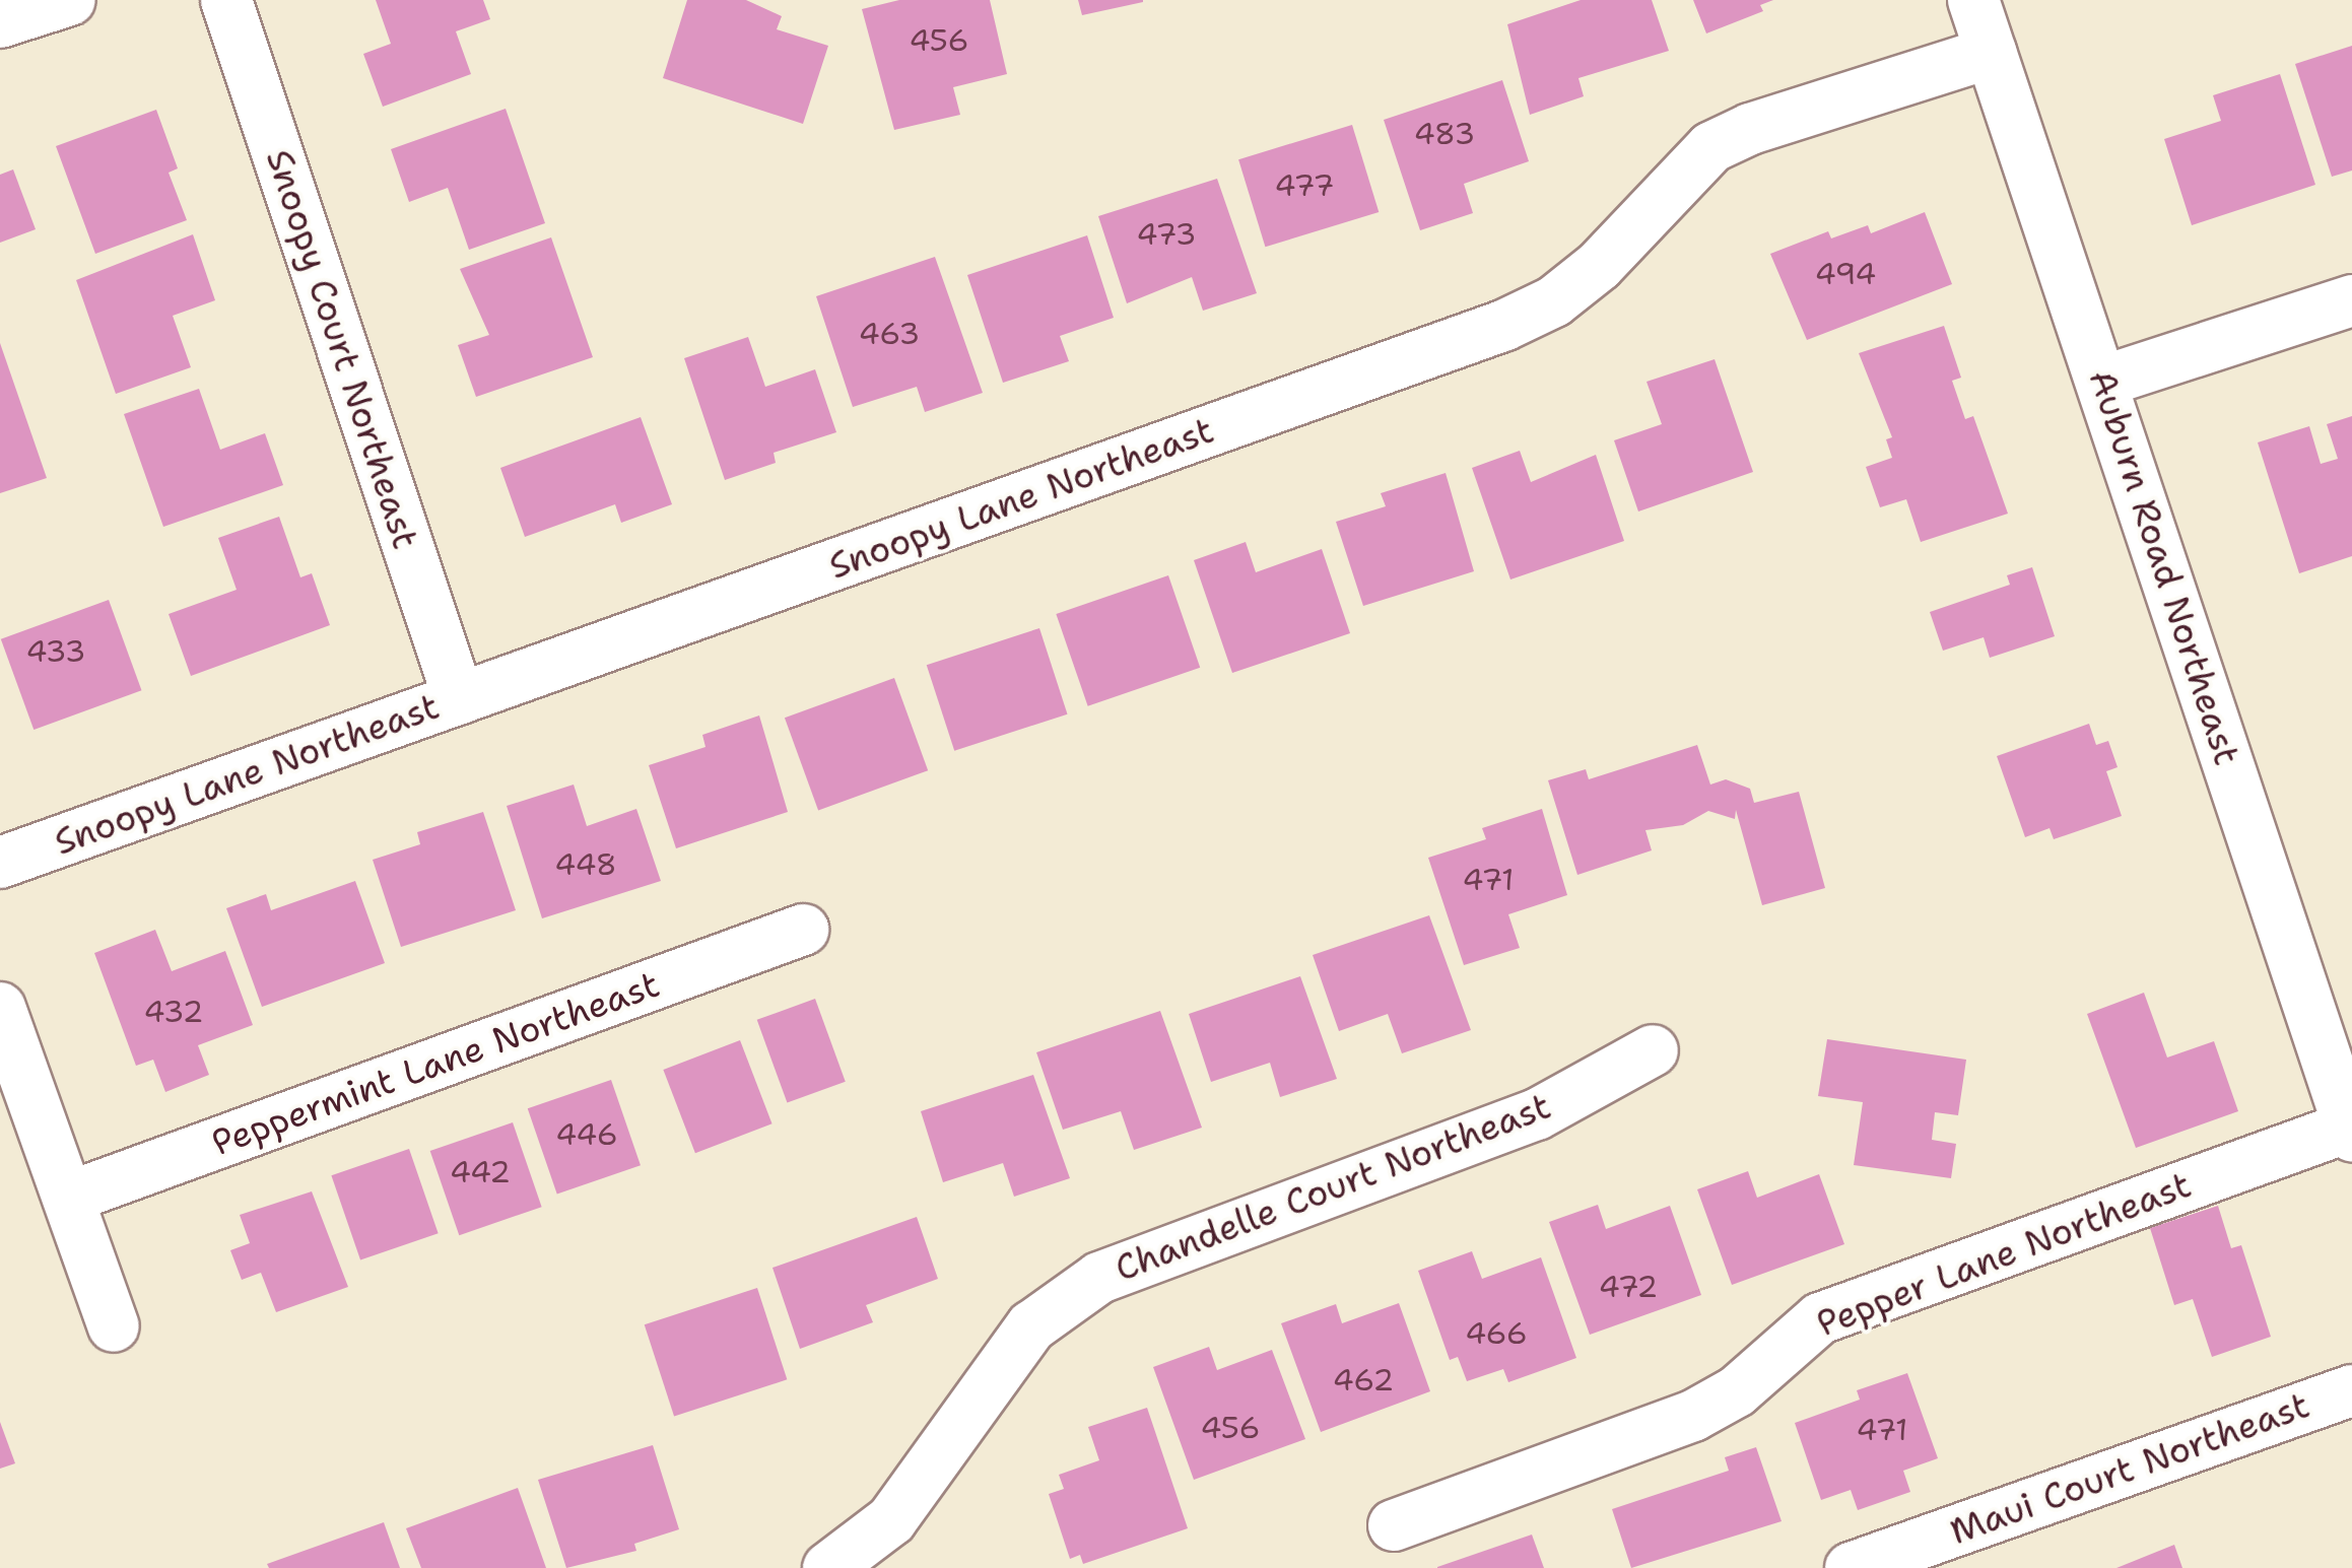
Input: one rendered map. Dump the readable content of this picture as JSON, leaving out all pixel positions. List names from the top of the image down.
{
  "streets": {
    "street": [
      "Snoopy Court Northeast",
      "Snoopy Lane Northeast",
      "Auburn Road Northeast",
      "Peppermint Lane Northeast",
      "Chandelle Court Northeast",
      "Pepper Lane Northeast",
      "Maui Court Northeast"
    ]
  },
  "crossings": [
    ["Snoopy Court Northeast", "Snoopy Lane Northeast"],
    ["Snoopy Lane Northeast", "Auburn Road Northeast"],
    ["Auburn Road Northeast", "Pepper Lane Northeast"]
  ],
  "house_numbers": [
    "456",
    "483",
    "477",
    "473",
    "494",
    "463",
    "433",
    "448",
    "471",
    "432",
    "446",
    "442",
    "472",
    "466",
    "462",
    "456",
    "471"
  ]
}
